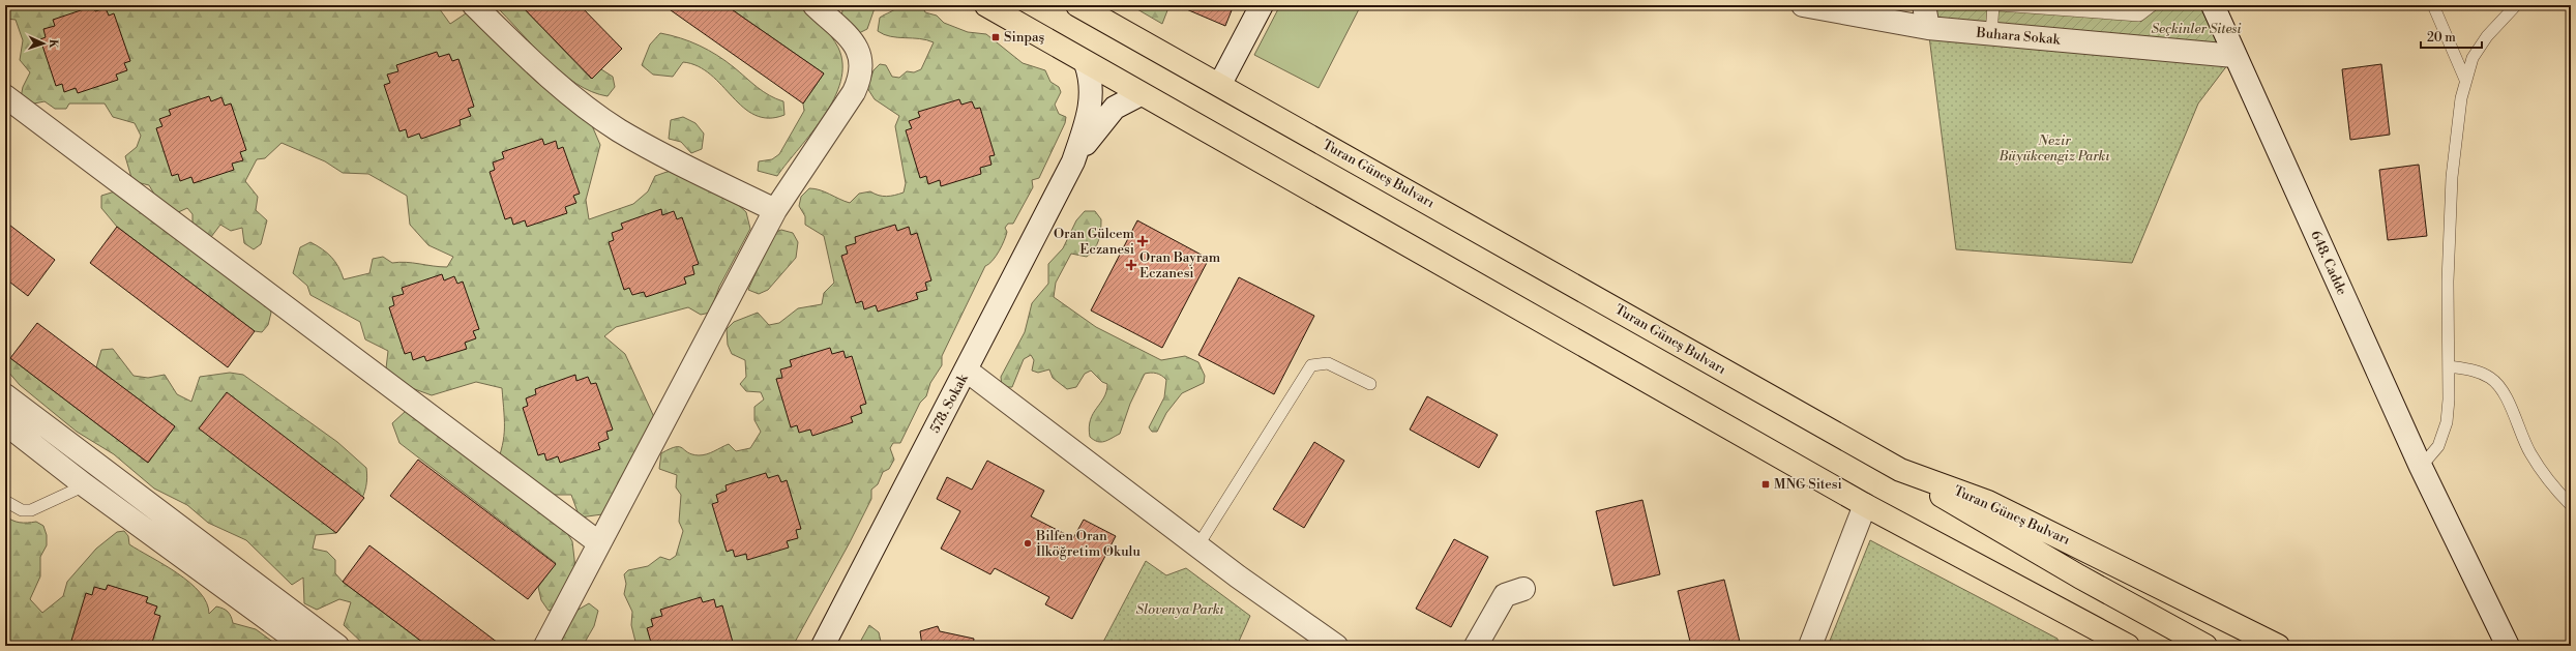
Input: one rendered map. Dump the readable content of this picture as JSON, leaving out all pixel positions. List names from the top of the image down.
{
  "streets": {
    "main road": ["Turan Güneş Bulvarı"],
    "street": ["Buhara Sokak", "648. Cadde", "578. Sokak"]
  },
  "crossings": [
    ["Buhara Sokak", "648. Cadde"]
  ],
  "parks": ["Seçkinler Sitesi", "Nezir Büyükcengiz Parkı", "Slovenya Parkı"],
  "places": {
    "transit": ["Sinpaş", "MNG Sitesi"],
    "health": ["Oran Gülcem Eczanesi", "Oran Bayram Eczanesi"],
    "other": ["Bilfen Oran İlköğretim Okulu"]
  },
  "scale_bar": "20 m",
  "north": "right"
}
